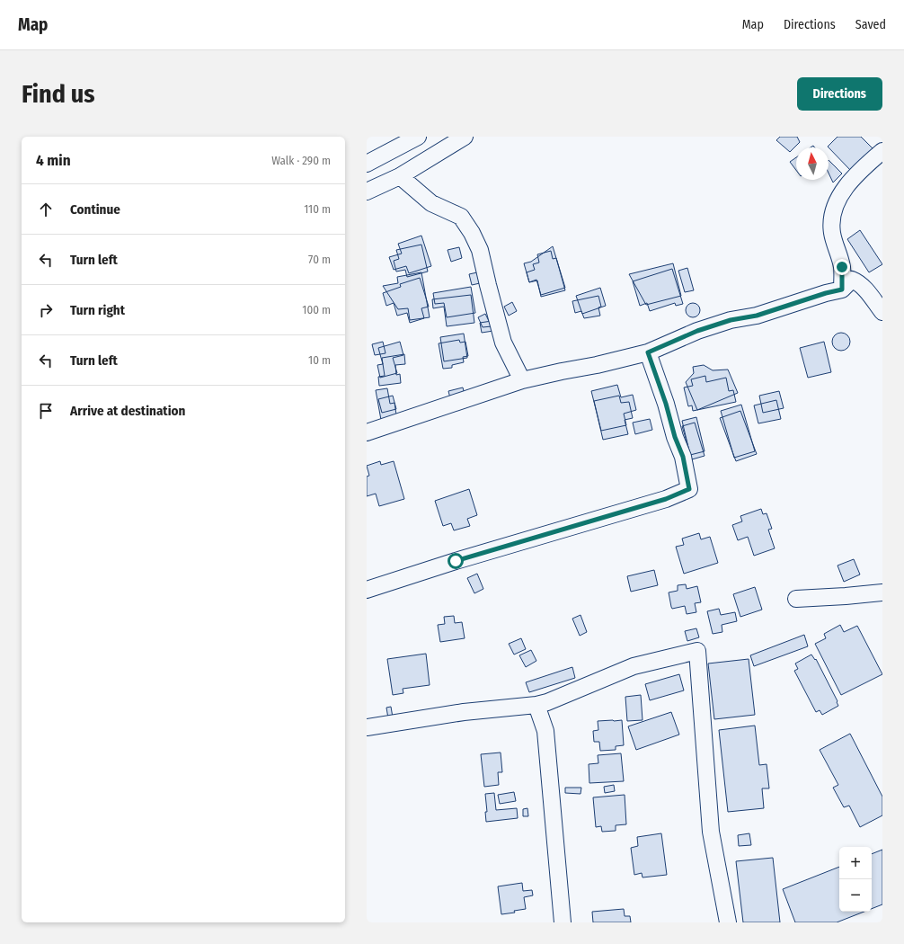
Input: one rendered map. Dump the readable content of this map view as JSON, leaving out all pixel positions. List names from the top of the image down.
{
  "north": "top",
  "page": {
    "header": "Map",
    "nav": ["Map", "Directions", "Saved"],
    "buttons": "Directions",
    "title": "Find us",
    "heading": ["4 min", "Walk · 290 m"],
    "list": [
      ["Continue", "110 m"],
      ["Turn left", "70 m"],
      ["Turn right", "100 m"],
      ["Turn left", "10 m"],
      "Arrive at destination"
    ],
    "map_buttons": ["+", "−"]
  }
}
